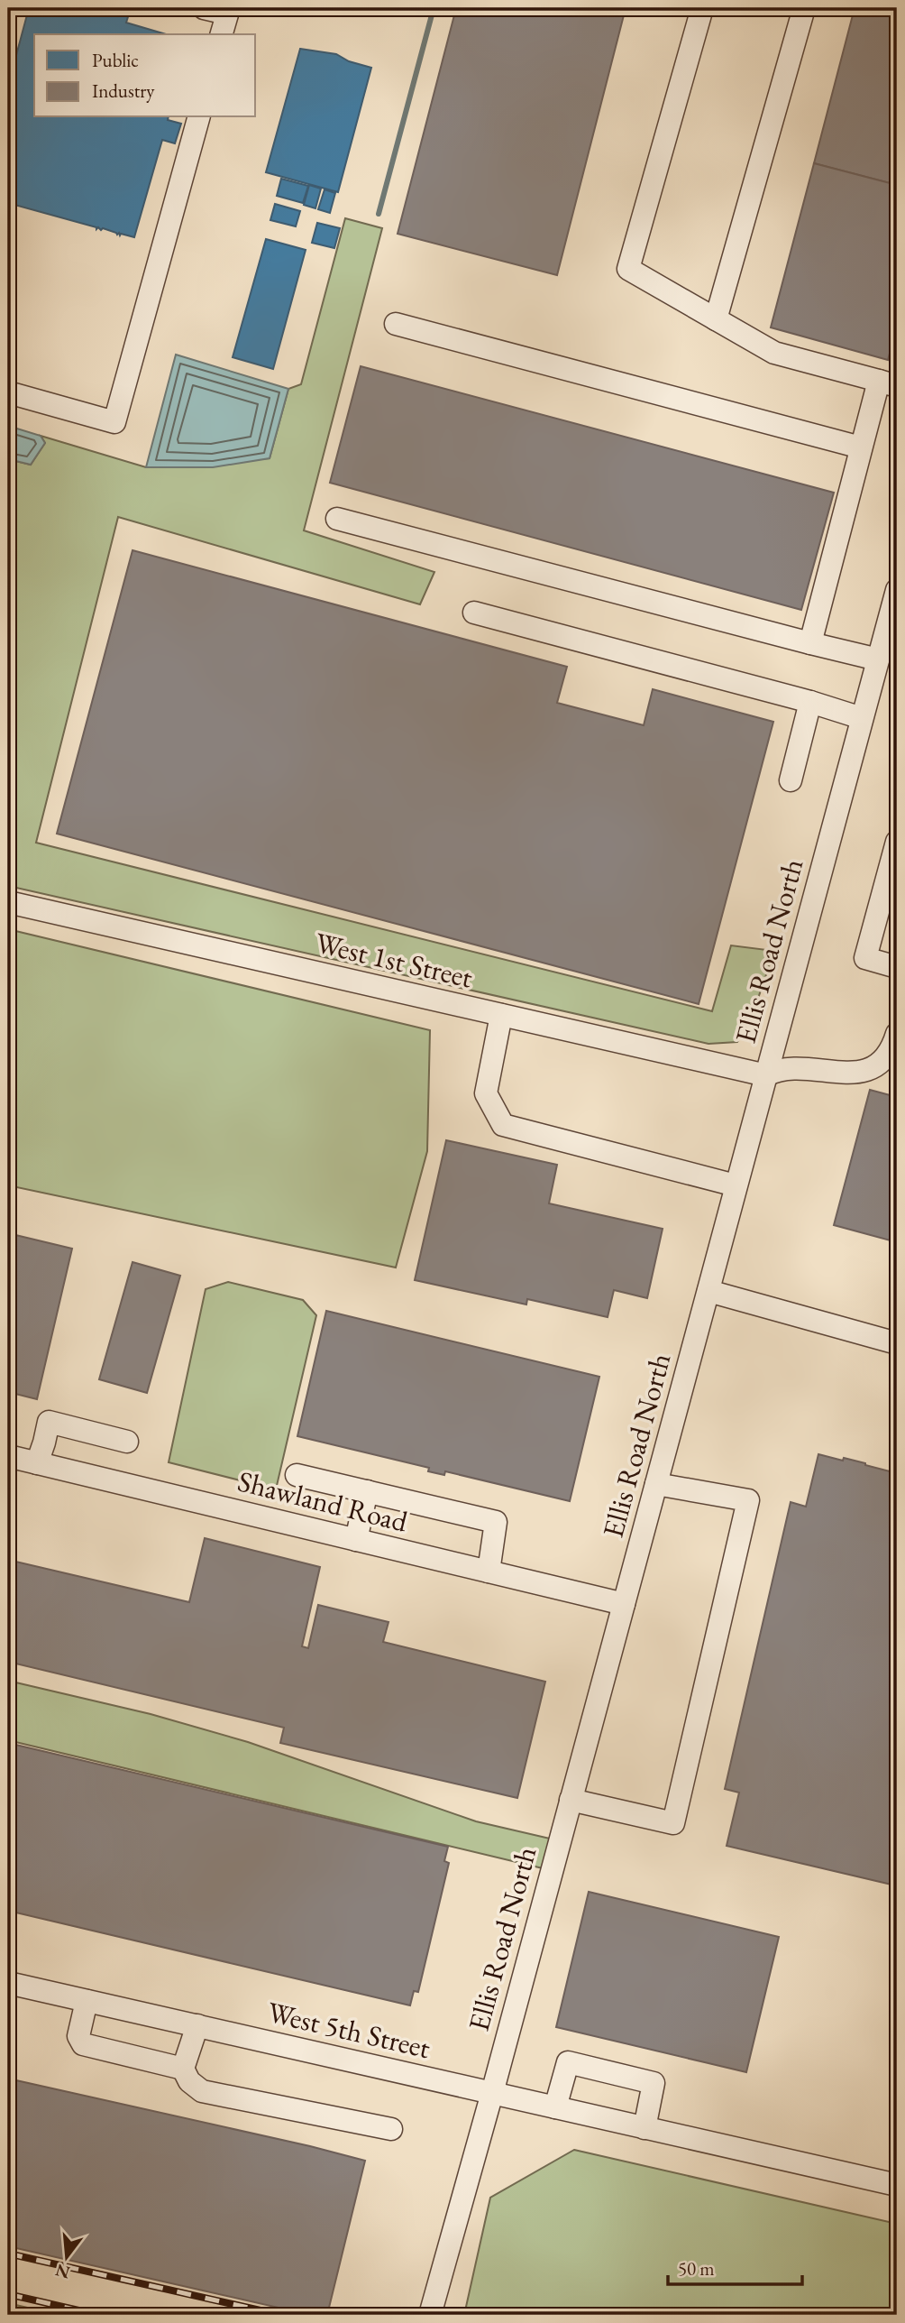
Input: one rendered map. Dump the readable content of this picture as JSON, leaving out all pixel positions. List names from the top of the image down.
{
  "streets": {
    "street": [
      "Ellis Road North",
      "West 1st Street",
      "Shawland Road",
      "West 5th Street"
    ]
  },
  "crossings": [
    ["Ellis Road North", "West 1st Street"],
    ["Ellis Road North", "Shawland Road"],
    ["Ellis Road North", "West 5th Street"]
  ],
  "legend": ["Public", "Industry"],
  "scale_bar": "50 m",
  "north": "bottom"
}
